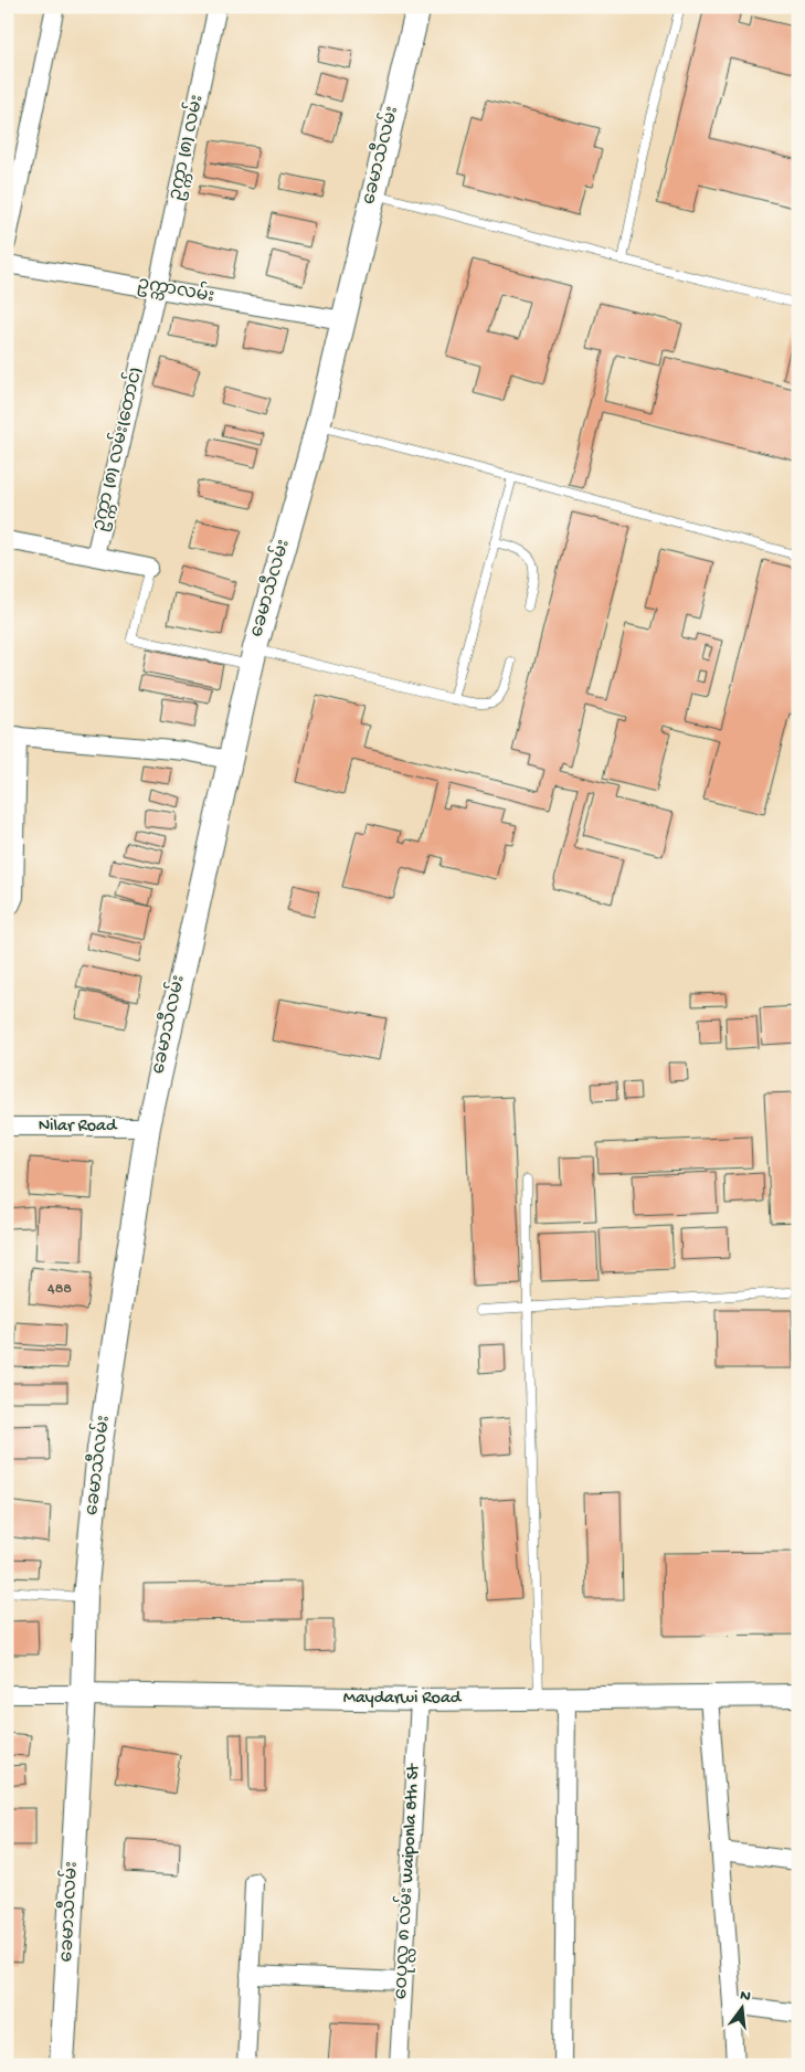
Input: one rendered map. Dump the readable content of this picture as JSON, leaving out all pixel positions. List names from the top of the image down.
{
  "streets": {
    "main road": ["ခေမာသီလမ်း"],
    "street": [
      "ဥက္ကာ (၈) လမ်း",
      "ဥက္ကာလမ်း",
      "ဥက္ကာ (၈) လမ်း(တောင်)",
      "Nilar Road",
      "Maydarwi Road",
      "ဝေပုလ္လ ၈ လမ်း Waiponla 8th St"
    ]
  },
  "crossings": [
    ["ဥက္ကာ (၈) လမ်း", "ဥက္ကာလမ်း"],
    ["ဥက္ကာ (၈) လမ်း", "ဥက္ကာ (၈) လမ်း(တောင်)"],
    ["ခေမာသီလမ်း", "ဥက္ကာလမ်း"],
    ["ခေမာသီလမ်း", "Nilar Road"],
    ["ခေမာသီလမ်း", "Maydarwi Road"],
    ["ဥက္ကာလမ်း", "ဥက္ကာ (၈) လမ်း(တောင်)"],
    ["Maydarwi Road", "ဝေပုလ္လ ၈ လမ်း Waiponla 8th St"]
  ],
  "house_numbers": ["488"],
  "north": "top"
}
